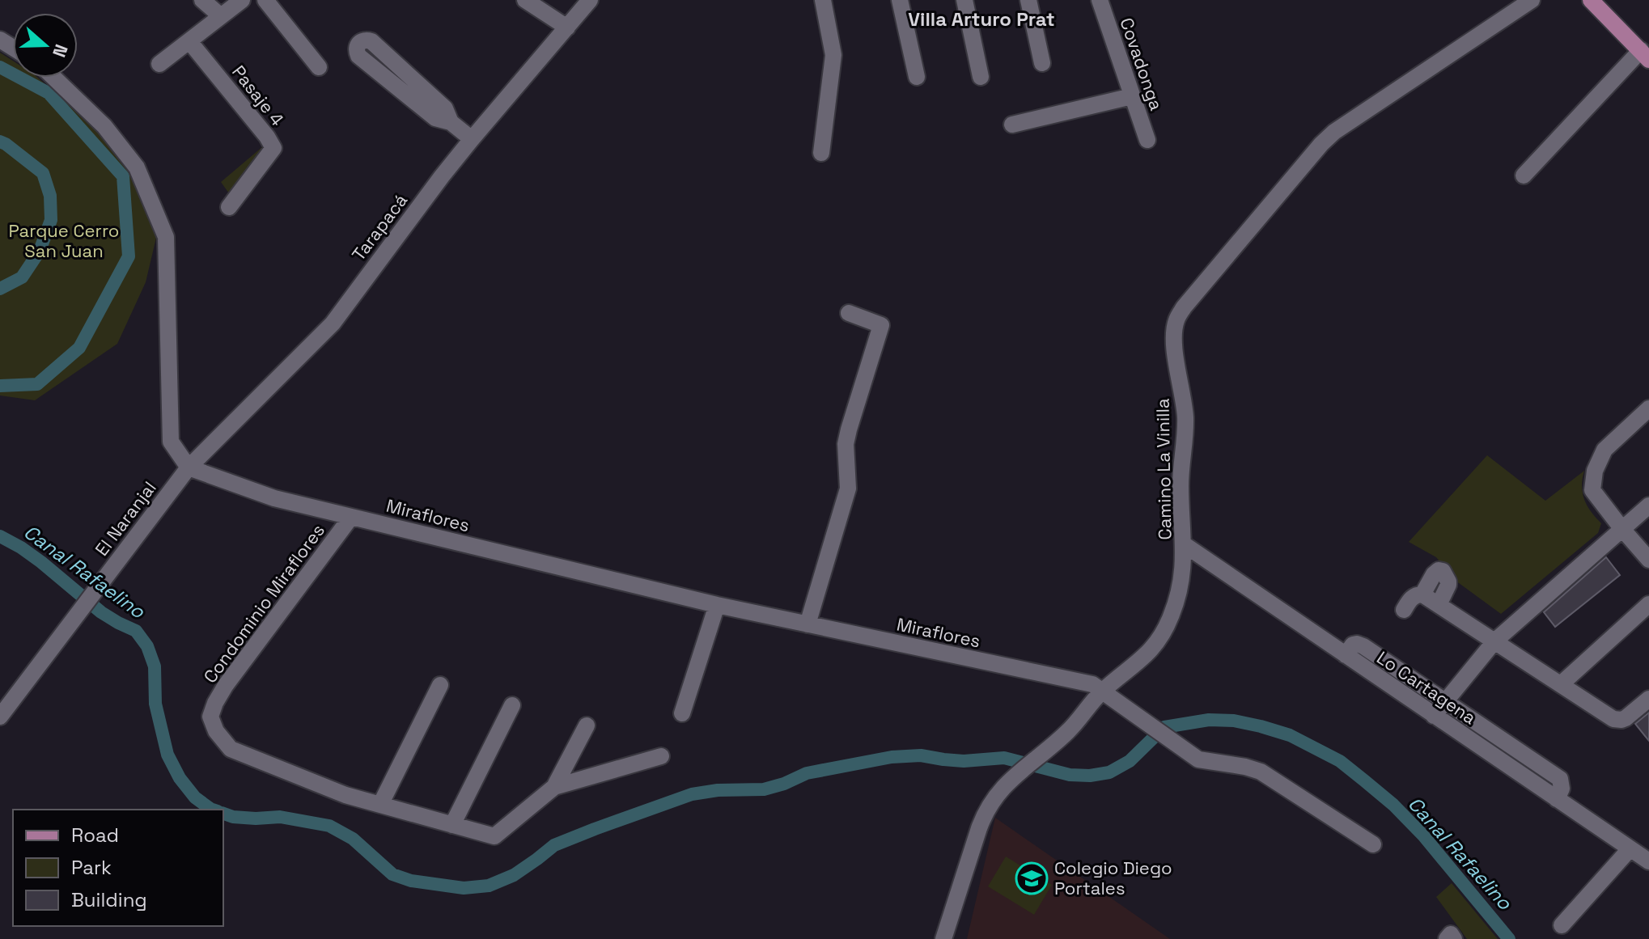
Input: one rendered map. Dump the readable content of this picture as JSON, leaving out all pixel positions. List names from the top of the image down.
{
  "streets": {
    "street": [
      "Covadonga",
      "Pasaje 4",
      "Tarapacá",
      "Camino La Vinilla",
      "Miraflores",
      "El Naranjal",
      "Condominio Miraflores",
      "Lo Cartagena"
    ]
  },
  "crossings": [
    ["Tarapacá", "Miraflores"],
    ["Tarapacá", "El Naranjal"],
    ["Camino La Vinilla", "Miraflores"],
    ["Camino La Vinilla", "Lo Cartagena"],
    ["Miraflores", "El Naranjal"],
    ["Miraflores", "Condominio Miraflores"]
  ],
  "districts": ["Villa Arturo Prat"],
  "water": ["Canal Rafaelino"],
  "parks": ["Parque Cerro San Juan"],
  "places": {
    "school or university": ["Colegio Diego Portales"]
  },
  "legend": ["Road", "Park", "Building"],
  "north": "right"
}
